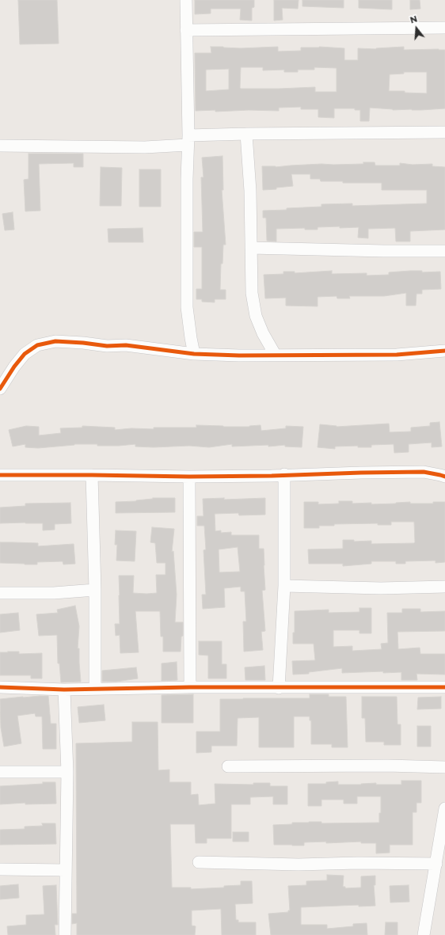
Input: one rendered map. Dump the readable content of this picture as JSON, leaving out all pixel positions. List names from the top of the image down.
{
  "north": "top"
}
